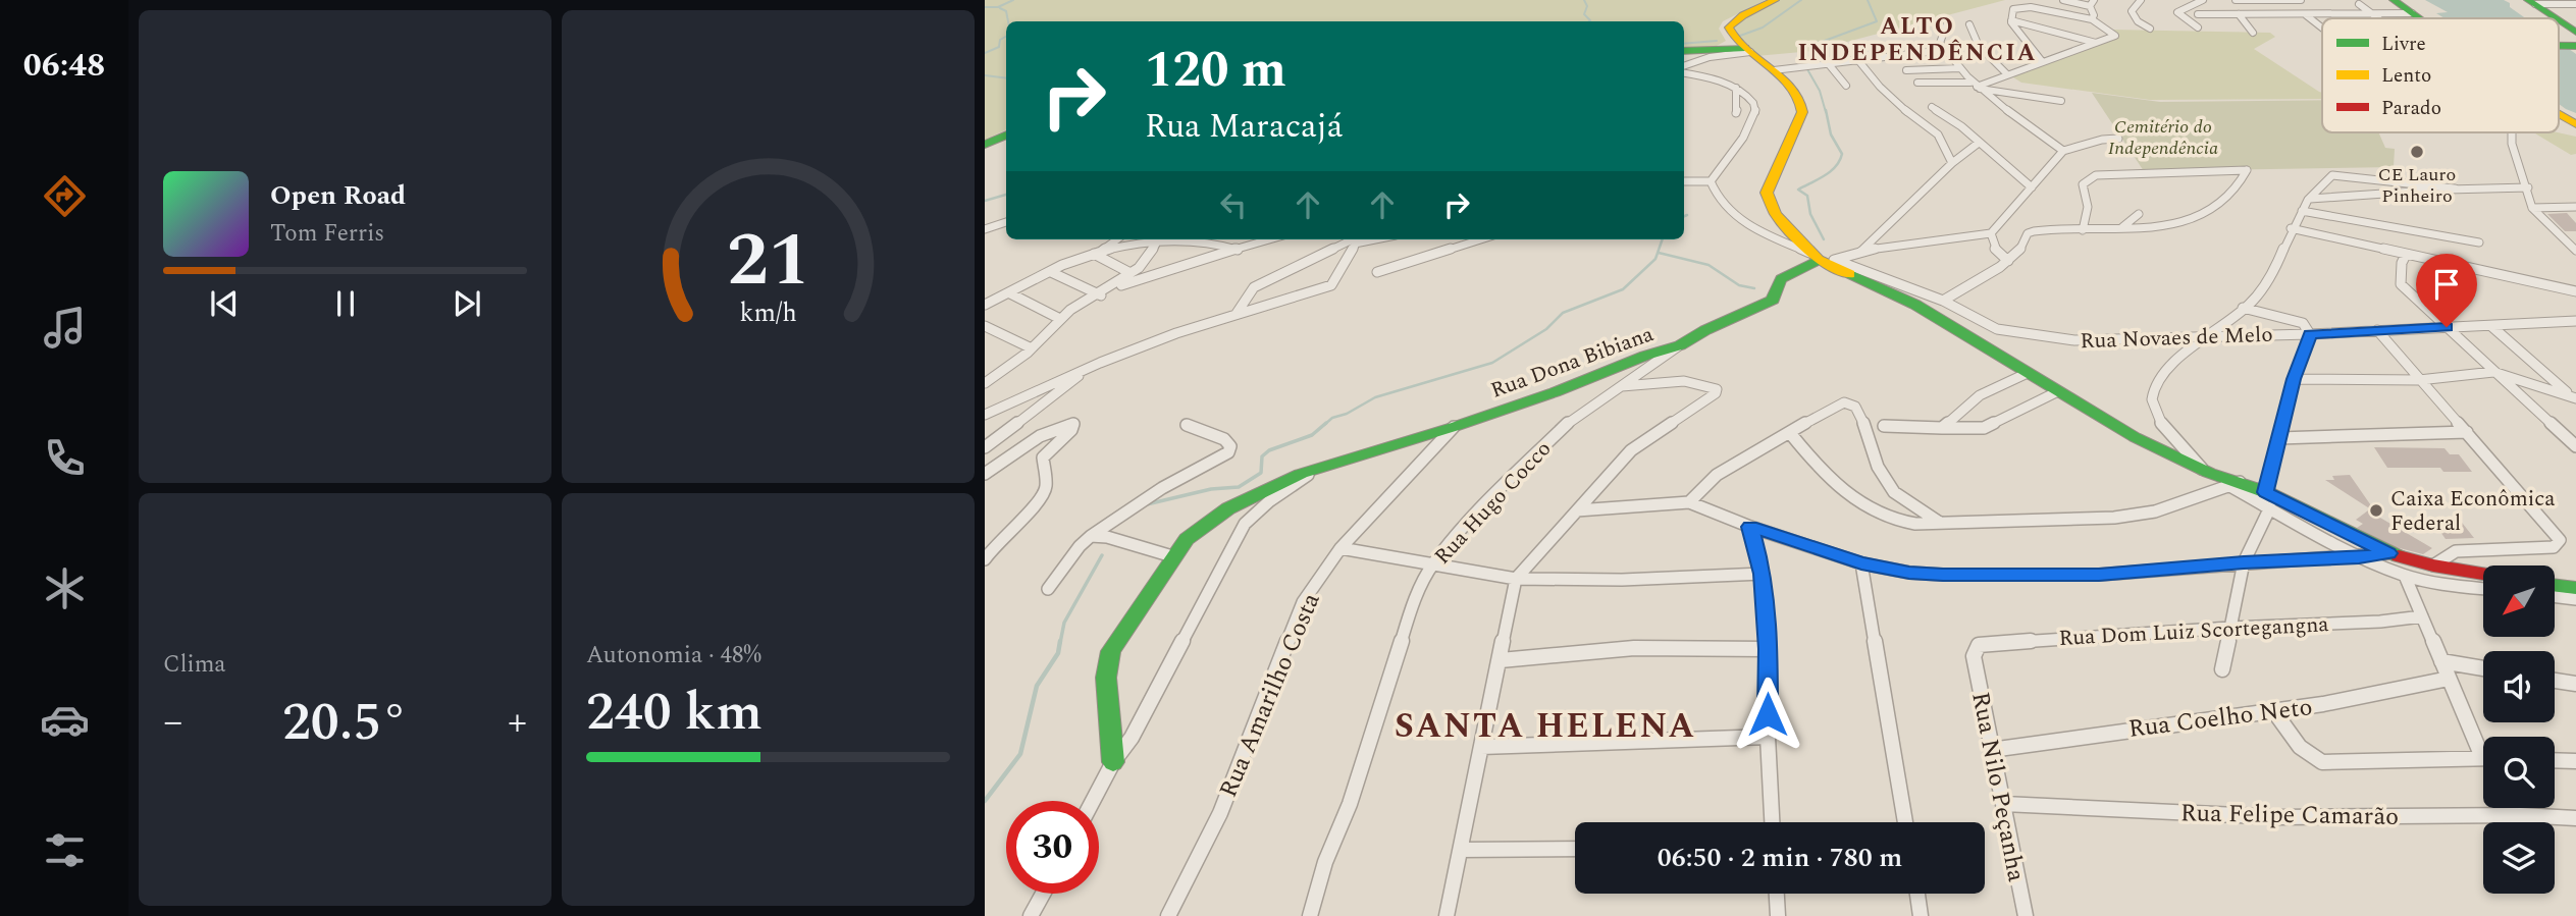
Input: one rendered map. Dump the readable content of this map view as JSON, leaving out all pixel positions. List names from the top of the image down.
{
  "streets": {
    "street": [
      "Rua Novaes de Melo",
      "Rua Dona Bibiana",
      "Rua Hugo Cocco",
      "Rua Dom Luiz Scortegangna",
      "Rua Amarilho Costa",
      "Rua Coelho Neto",
      "Rua Nilo Peçanha",
      "Rua Felipe Camarão"
    ]
  },
  "crossings": [
    ["Rua Novaes de Melo", "Rua Dona Bibiana"],
    ["Rua Dona Bibiana", "Rua Hugo Cocco"],
    ["Rua Dona Bibiana", "Rua Amarilho Costa"],
    ["Rua Dom Luiz Scortegangna", "Rua Nilo Peçanha"],
    ["Rua Coelho Neto", "Rua Nilo Peçanha"],
    ["Rua Nilo Peçanha", "Rua Felipe Camarão"]
  ],
  "districts": ["ALTO INDEPENDÊNCIA", "SANTA HELENA"],
  "parks": ["Cemitério do Independência"],
  "places": ["CE Lauro Pinheiro", "Caixa Econômica Federal"],
  "legend": ["Livre", "Lento", "Parado"],
  "north": "bottom left",
  "page": {
    "tabs": "06:48",
    "turn": ["120 m", "Rua Maracajá"],
    "song": ["Open Road", "Tom Ferris"],
    "tile": [
      "Clima",
      ["Autonomia · 48%", "240 km"]
    ],
    "heat": ["−", "20.5°", "+"],
    "limit": "30",
    "trip": "06:50 · 2 min · 780 m",
    "gauge": ["21", "km/h"]
  }
}
